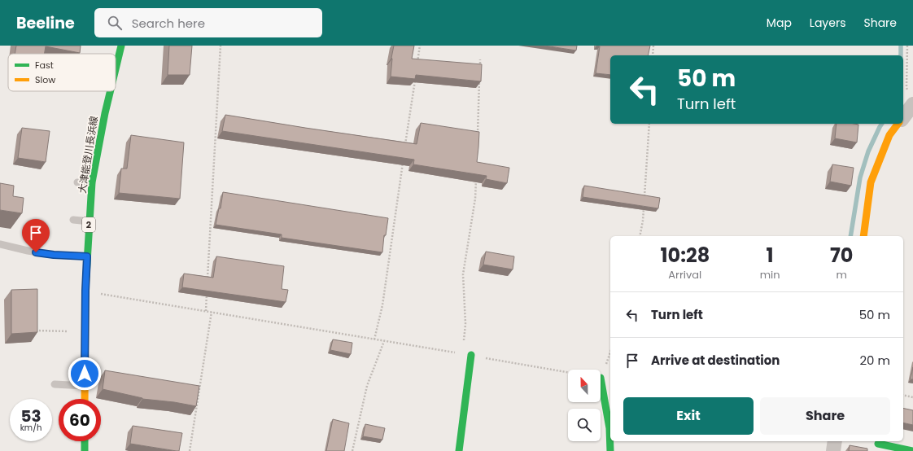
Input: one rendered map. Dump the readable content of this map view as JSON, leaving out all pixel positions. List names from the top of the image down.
{
  "streets": {
    "main road": ["大津能登川長浜線", "2"]
  },
  "legend": ["Fast", "Slow"],
  "north": "top",
  "page": {
    "header": "Beeline",
    "search": "Search here",
    "nav": ["Map", "Layers", "Share"],
    "turn": ["50 m", "Turn left"],
    "eta": [
      "10:28",
      "Arrival",
      "1",
      "min",
      "70",
      "m"
    ],
    "list": [
      {
        "name": "Turn left",
        "value": "50 m"
      },
      {
        "name": "Arrive at destination",
        "value": "20 m"
      }
    ],
    "buttons": ["Exit", "Share"],
    "speed": "53 km/h",
    "limit": "60"
  }
}
